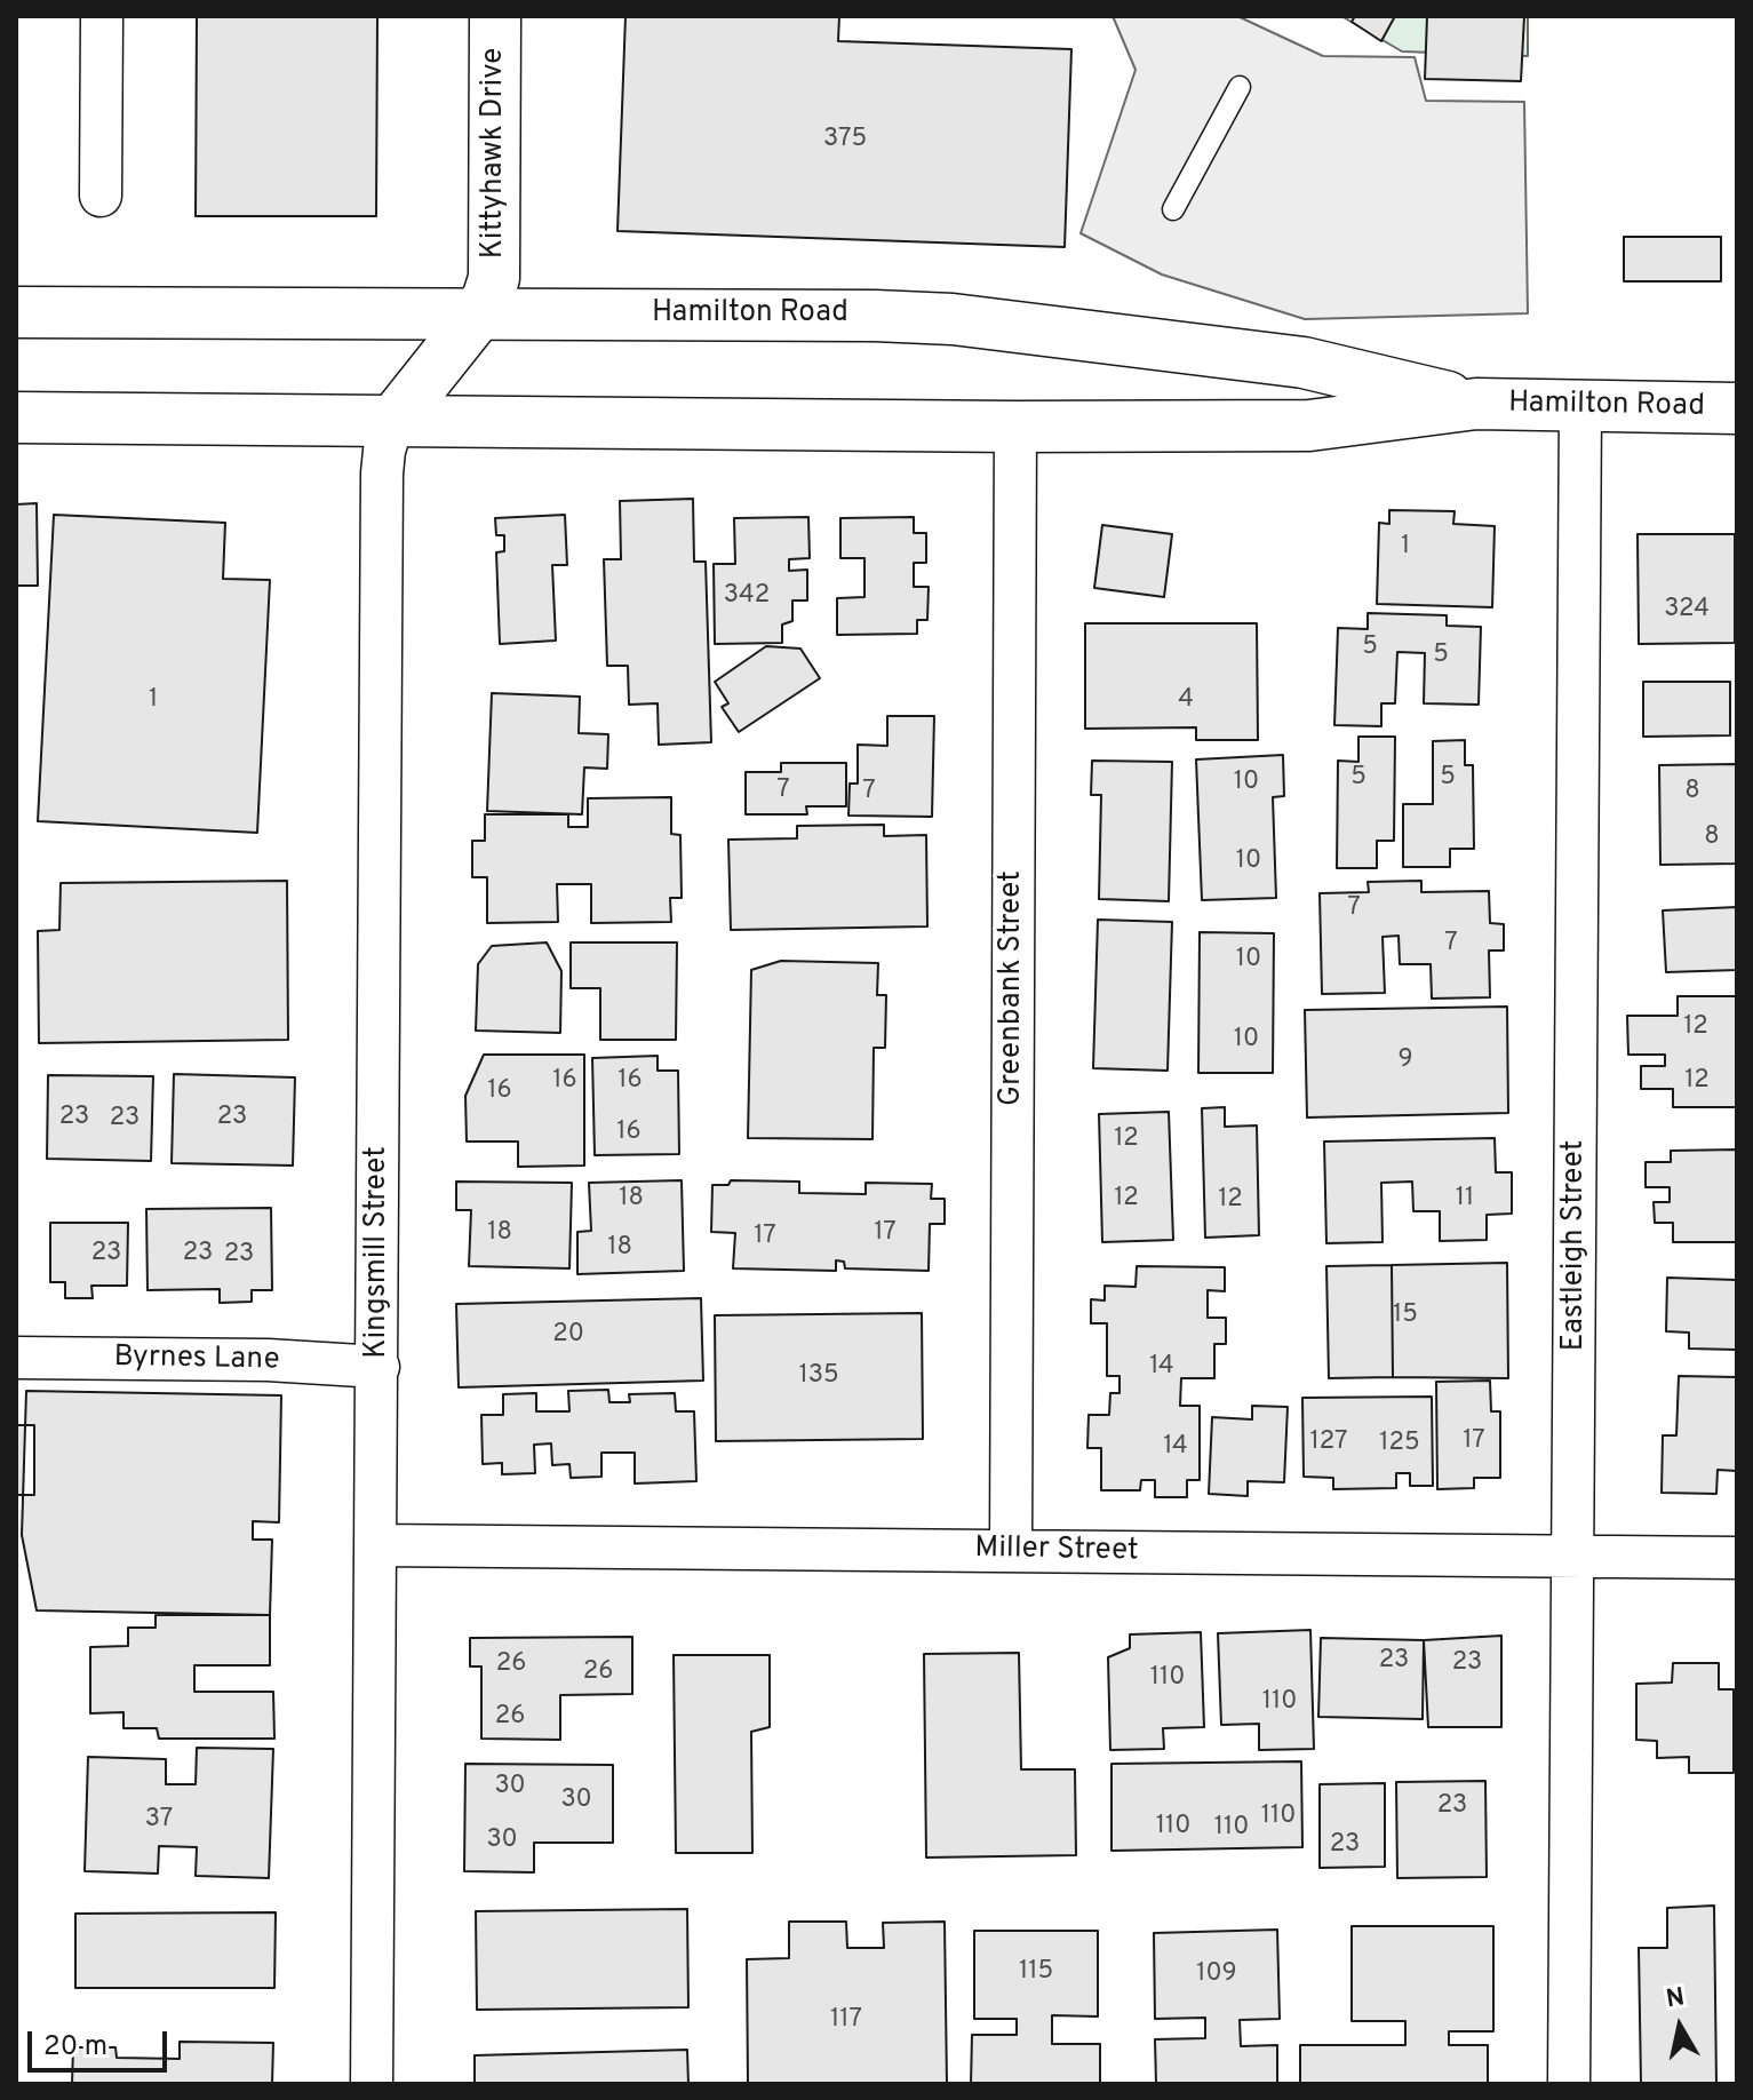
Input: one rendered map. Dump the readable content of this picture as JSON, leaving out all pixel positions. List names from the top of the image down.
{
  "streets": {
    "main road": ["Kittyhawk Drive", "Hamilton Road"],
    "street": [
      "Greenbank Street",
      "Eastleigh Street",
      "Kingsmill Street",
      "Byrnes Lane",
      "Miller Street"
    ]
  },
  "crossings": [
    ["Kittyhawk Drive", "Hamilton Road"],
    ["Kittyhawk Drive", "Kingsmill Street"],
    ["Hamilton Road", "Greenbank Street"],
    ["Hamilton Road", "Eastleigh Street"],
    ["Hamilton Road", "Kingsmill Street"],
    ["Greenbank Street", "Miller Street"],
    ["Eastleigh Street", "Miller Street"],
    ["Kingsmill Street", "Byrnes Lane"],
    ["Kingsmill Street", "Miller Street"]
  ],
  "house_numbers": [
    "375",
    "1",
    "342",
    "324",
    "5",
    "5",
    "1",
    "4",
    "5",
    "5",
    "10",
    "7",
    "7",
    "8",
    "8",
    "10",
    "7",
    "7",
    "10",
    "12",
    "10",
    "9",
    "16",
    "16",
    "12",
    "16",
    "23",
    "23",
    "23",
    "16",
    "12",
    "18",
    "12",
    "11",
    "12",
    "18",
    "17",
    "17",
    "18",
    "23",
    "23",
    "23",
    "15",
    "20",
    "14",
    "135",
    "17",
    "127",
    "125",
    "14",
    "23",
    "23",
    "26",
    "26",
    "110",
    "110",
    "26",
    "30",
    "30",
    "23",
    "110",
    "37",
    "110",
    "110",
    "30",
    "23",
    "115",
    "109",
    "117"
  ],
  "scale_bar": "20 m",
  "north": "top"
}
